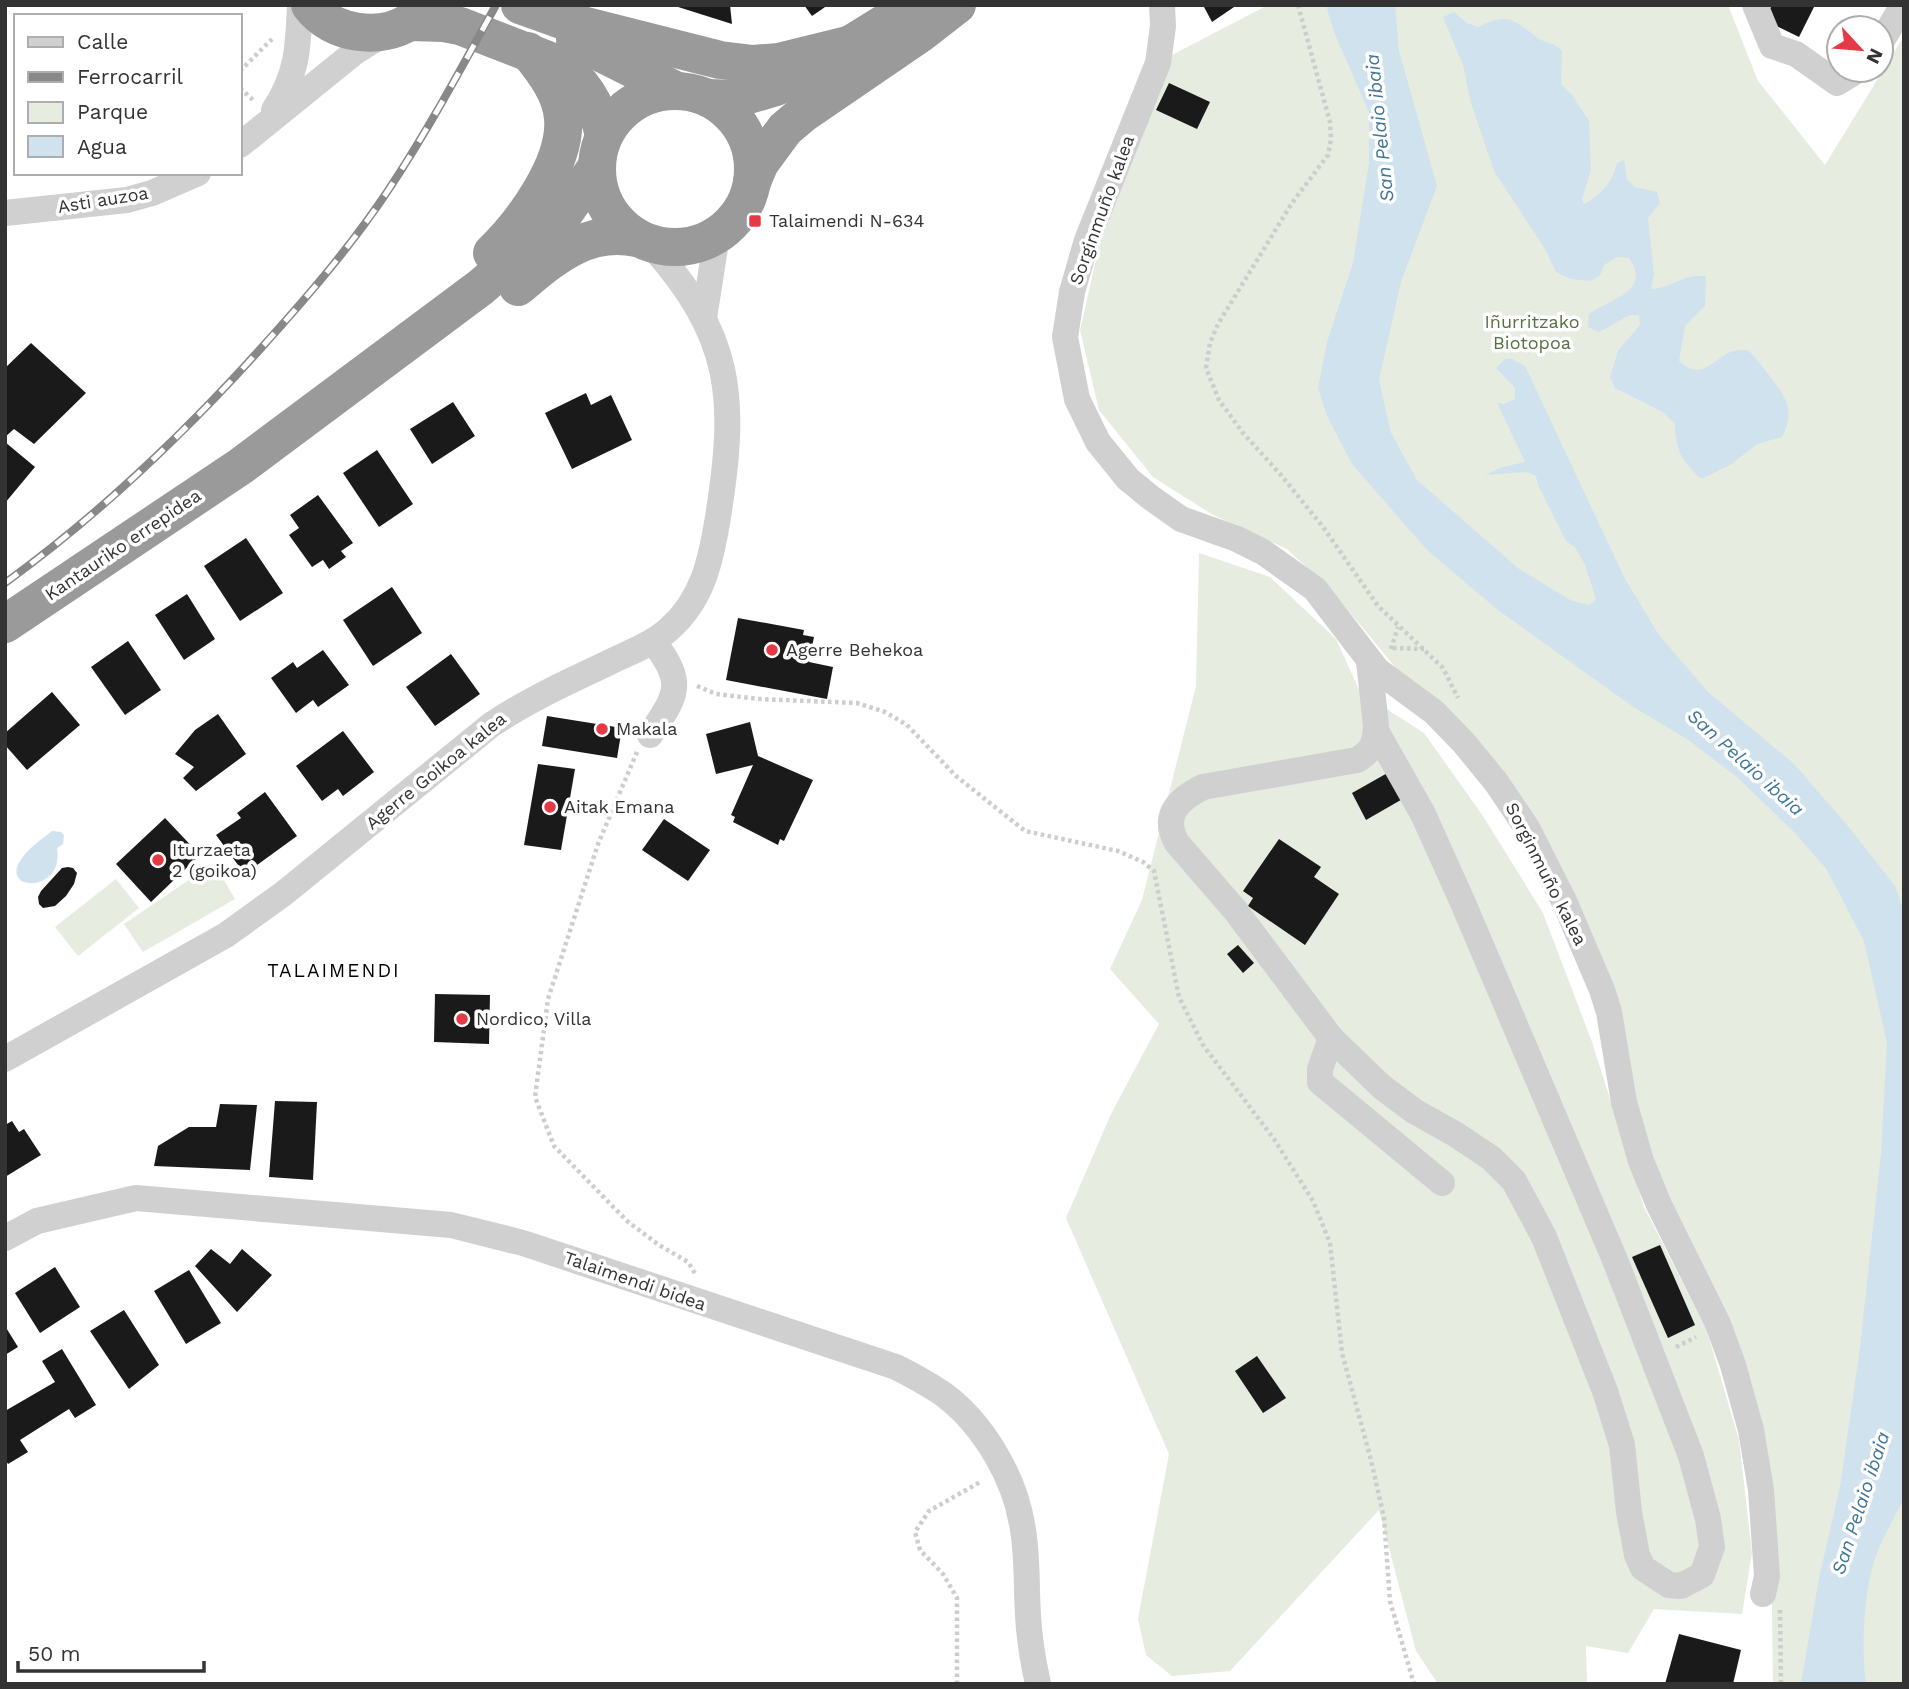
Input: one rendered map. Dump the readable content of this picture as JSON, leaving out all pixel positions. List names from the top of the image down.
{
  "streets": {
    "highway": ["Kantauriko errepidea"],
    "street": [
      "Asti auzoa",
      "Sorginmuño kalea",
      "Agerre Goikoa kalea",
      "Talaimendi bidea"
    ]
  },
  "districts": ["TALAIMENDI"],
  "water": ["San Pelaio ibaia"],
  "parks": ["Iñurritzako Biotopoa"],
  "places": {
    "transit": ["Talaimendi N-634"],
    "other": [
      "Agerre Behekoa",
      "Makala",
      "Aitak Emana",
      "Iturzaeta 2 (goikoa)",
      "Nordico, Villa"
    ]
  },
  "legend": [
    "Calle",
    "Ferrocarril",
    "Parque",
    "Agua"
  ],
  "scale_bar": "50 m",
  "north": "bottom right"
}
